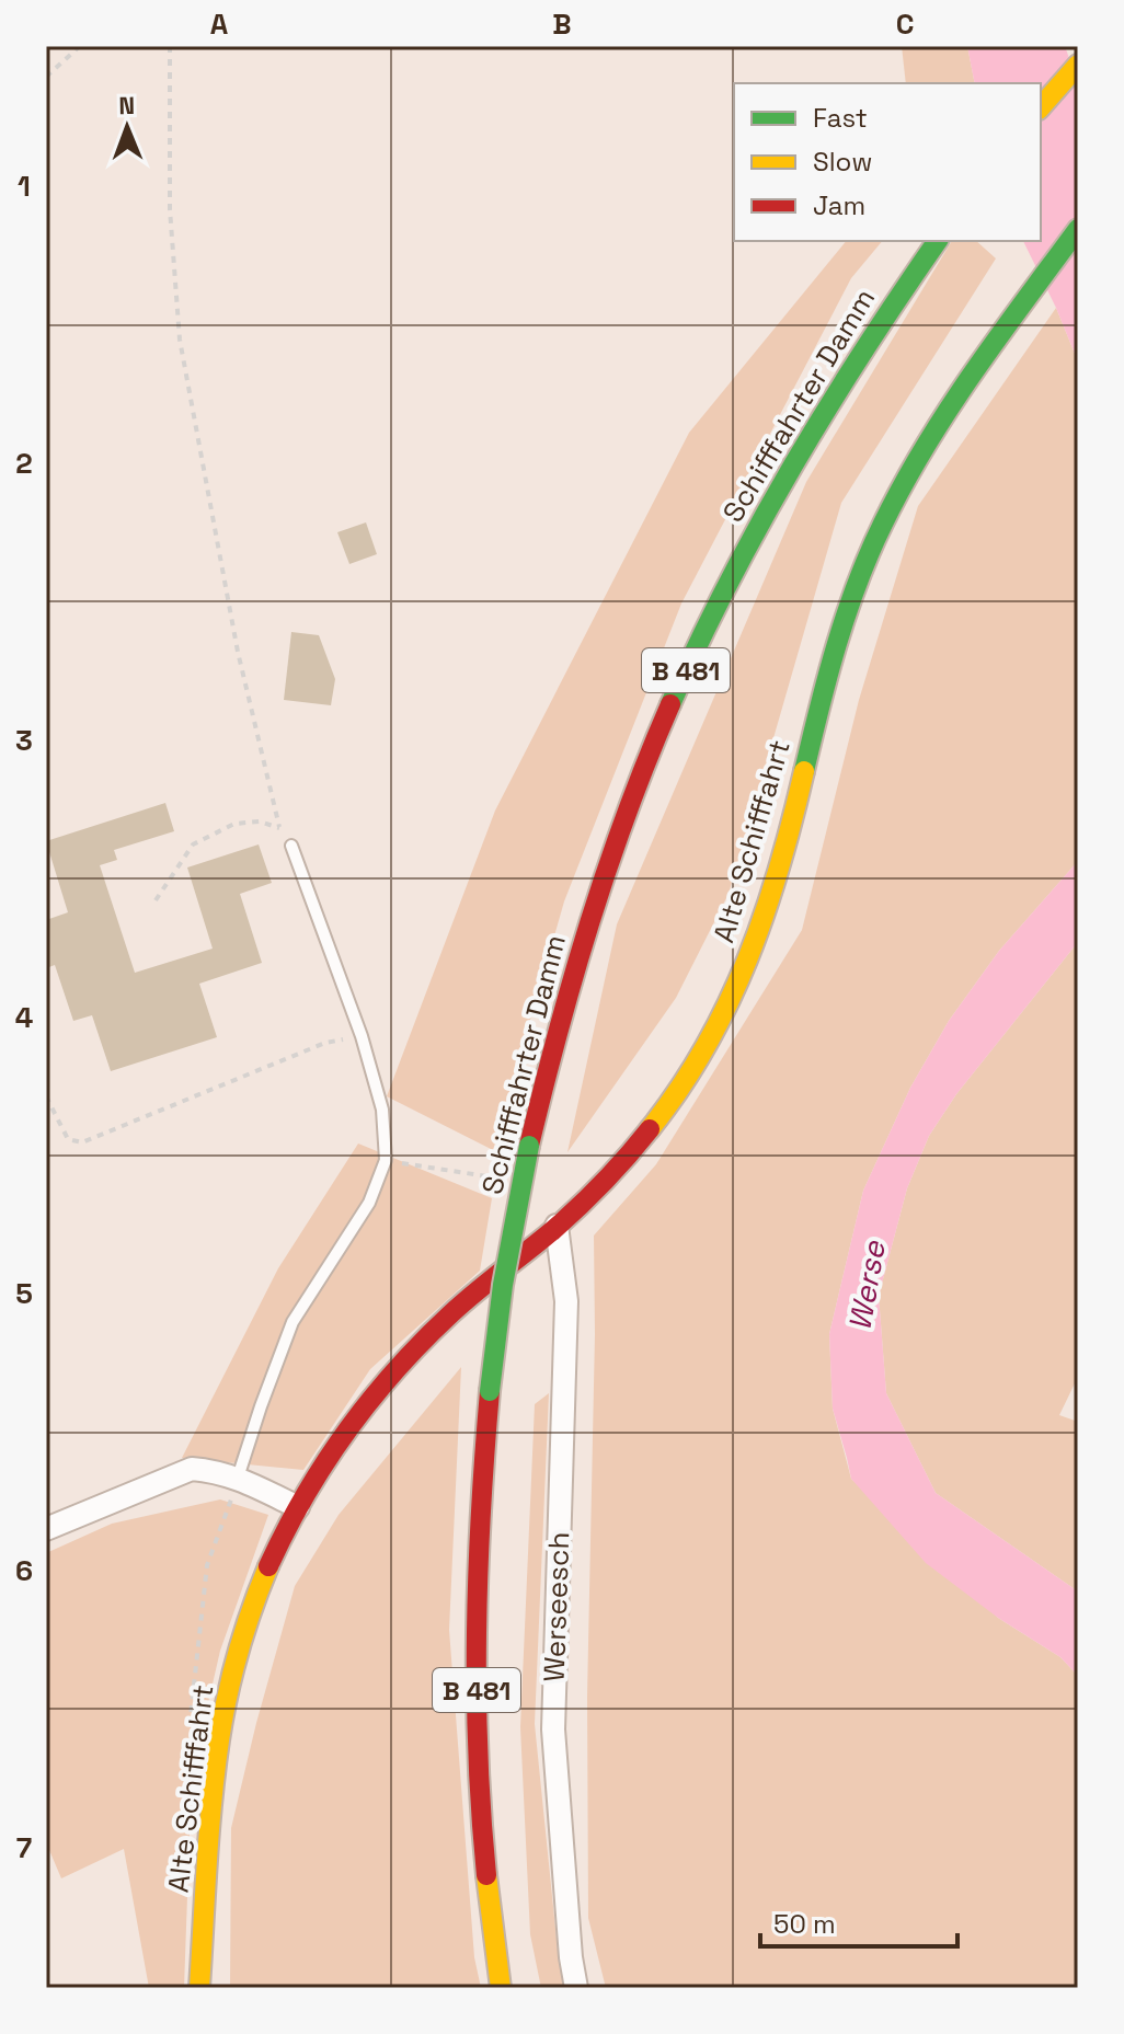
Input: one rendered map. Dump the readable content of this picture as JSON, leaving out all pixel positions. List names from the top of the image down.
{
  "streets": {
    "main road": ["Schifffahrter Damm", "B 481", "Alte Schifffahrt"],
    "street": ["Werseesch"]
  },
  "crossings": [
    ["Alte Schifffahrt", "Werseesch"]
  ],
  "water": ["Werse"],
  "legend": ["Fast", "Slow", "Jam"],
  "scale_bar": "50 m",
  "north": "top",
  "grid": {
    "columns": ["A", "B", "C"],
    "rows": [
      "1",
      "2",
      "3",
      "4",
      "5",
      "6",
      "7"
    ]
  }
}
